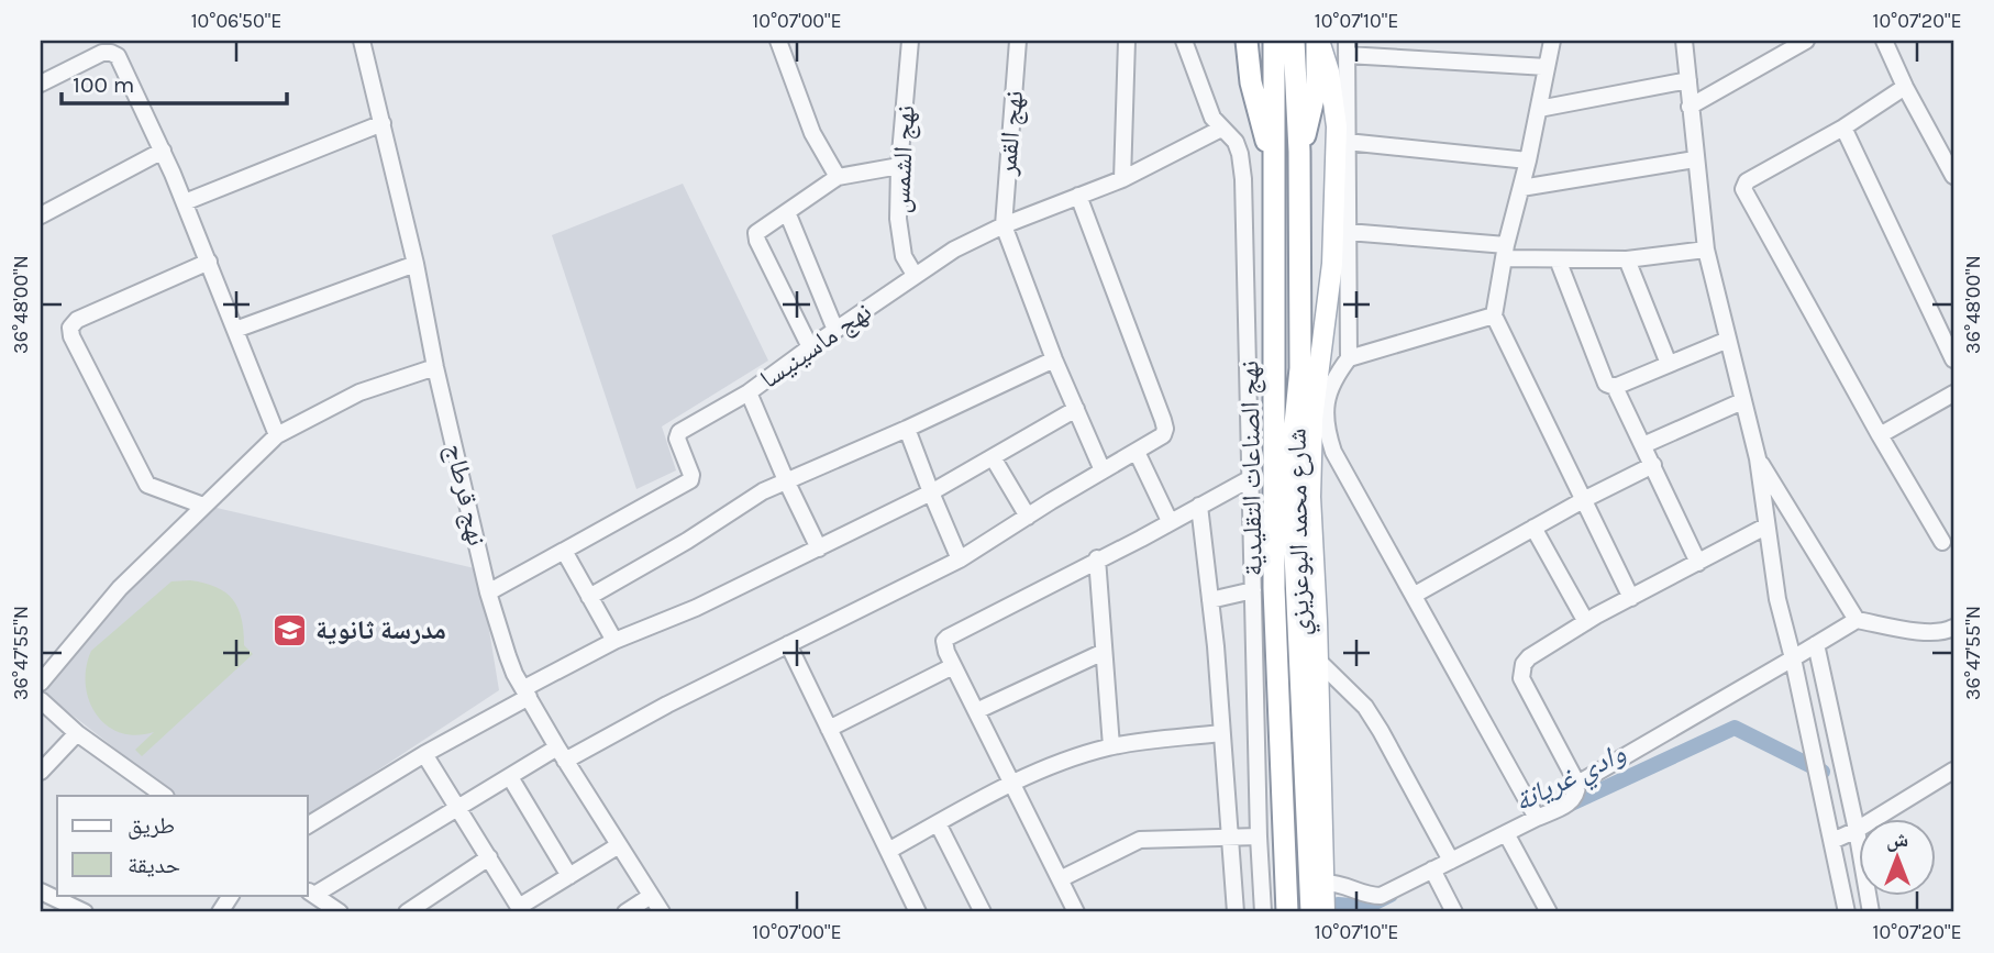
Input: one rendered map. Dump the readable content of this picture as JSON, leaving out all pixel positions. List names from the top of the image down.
{
  "streets": {
    "highway": ["شارع محمد البوعزيزي"],
    "street": [
      "نهج القمر",
      "نهج الشمس",
      "نهج ماسينيسا",
      "نهج الصناعات التقليدية",
      "نهج قرطاج"
    ]
  },
  "crossings": [
    ["نهج القمر", "نهج ماسينيسا"],
    ["نهج الشمس", "نهج ماسينيسا"],
    ["نهج ماسينيسا", "نهج الصناعات التقليدية"]
  ],
  "water": ["وادي غريانة"],
  "places": {
    "school or university": ["مدرسة ثانوية"]
  },
  "legend": ["طريق", "حديقة"],
  "scale_bar": "100 m",
  "north": "top",
  "coordinates": [
    "10°06'50\"E",
    "10°07'00\"E",
    "10°07'10\"E",
    "10°07'20\"E",
    "36°48'00\"N",
    "36°47'55\"N"
  ]
}
